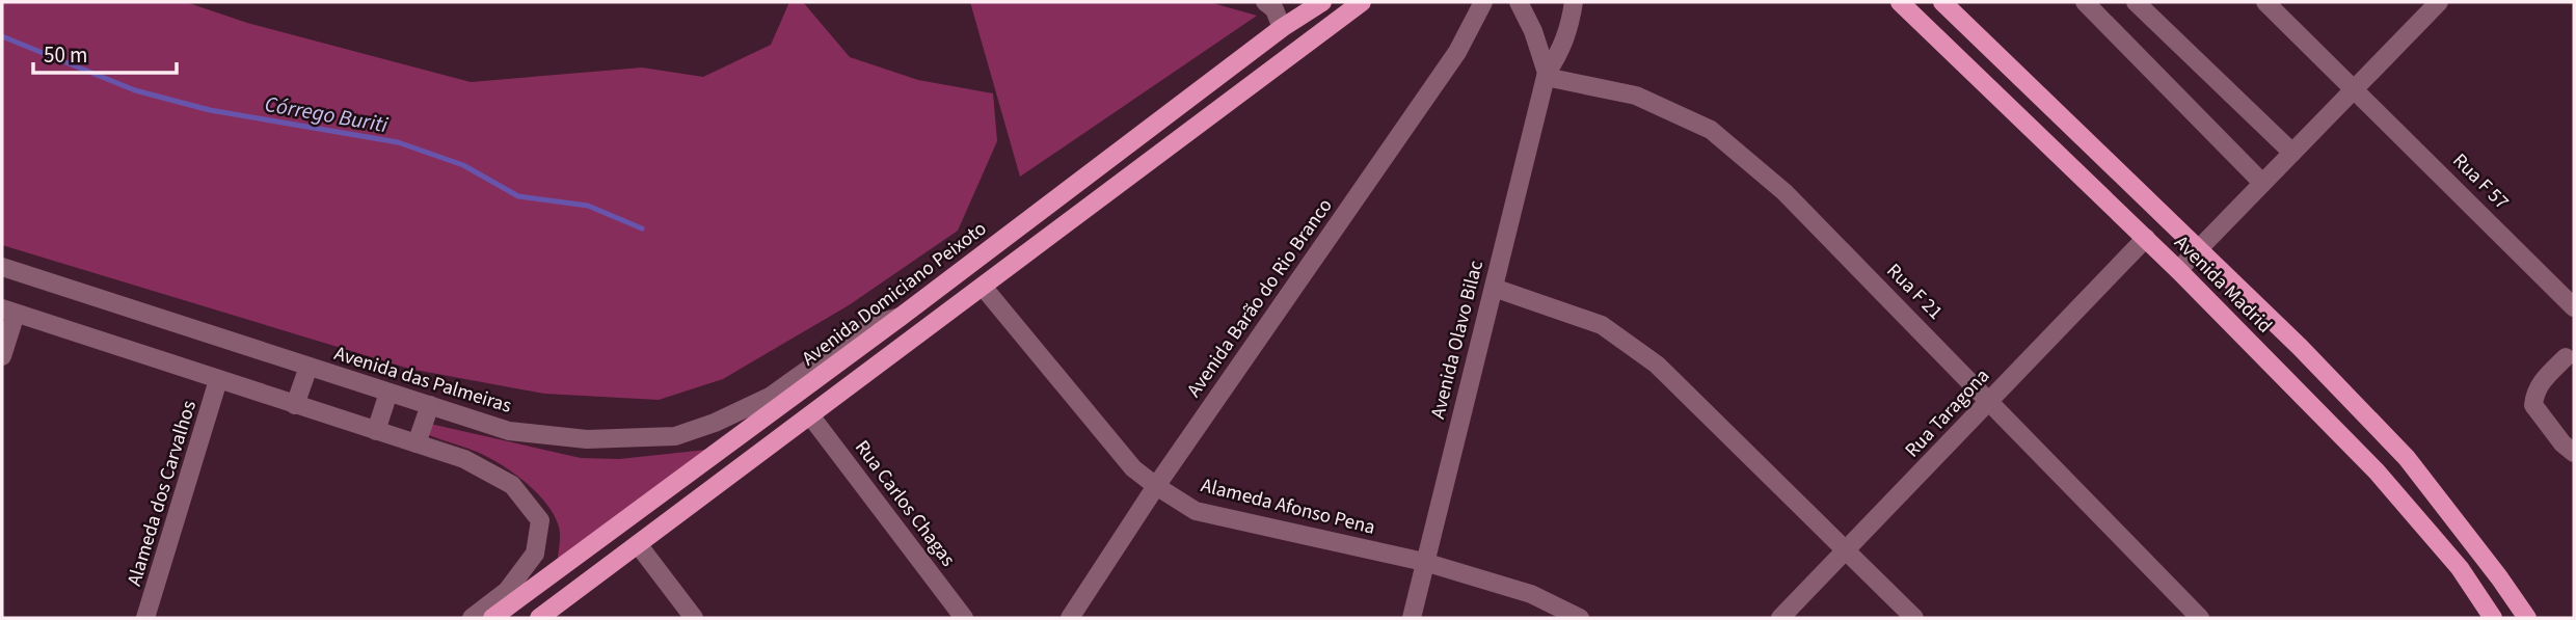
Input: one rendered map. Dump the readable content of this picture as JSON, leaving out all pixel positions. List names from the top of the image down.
{
  "streets": {
    "main road": ["Avenida Madrid", "Avenida Domiciano Peixoto"],
    "street": [
      "Rua F 57",
      "Rua F 21",
      "Avenida Barão do Rio Branco",
      "Avenida Olavo Bilac",
      "Avenida das Palmeiras",
      "Rua Taragona",
      "Alameda dos Carvalhos",
      "Rua Carlos Chagas",
      "Alameda Afonso Pena"
    ]
  },
  "crossings": [
    ["Avenida Madrid", "Rua Taragona"],
    ["Rua F 21", "Avenida Olavo Bilac"],
    ["Rua F 21", "Rua Taragona"],
    ["Avenida Domiciano Peixoto", "Avenida das Palmeiras"],
    ["Avenida Barão do Rio Branco", "Alameda Afonso Pena"],
    ["Avenida Olavo Bilac", "Alameda Afonso Pena"]
  ],
  "water": ["Córrego Buriti"],
  "scale_bar": "50 m"
}
